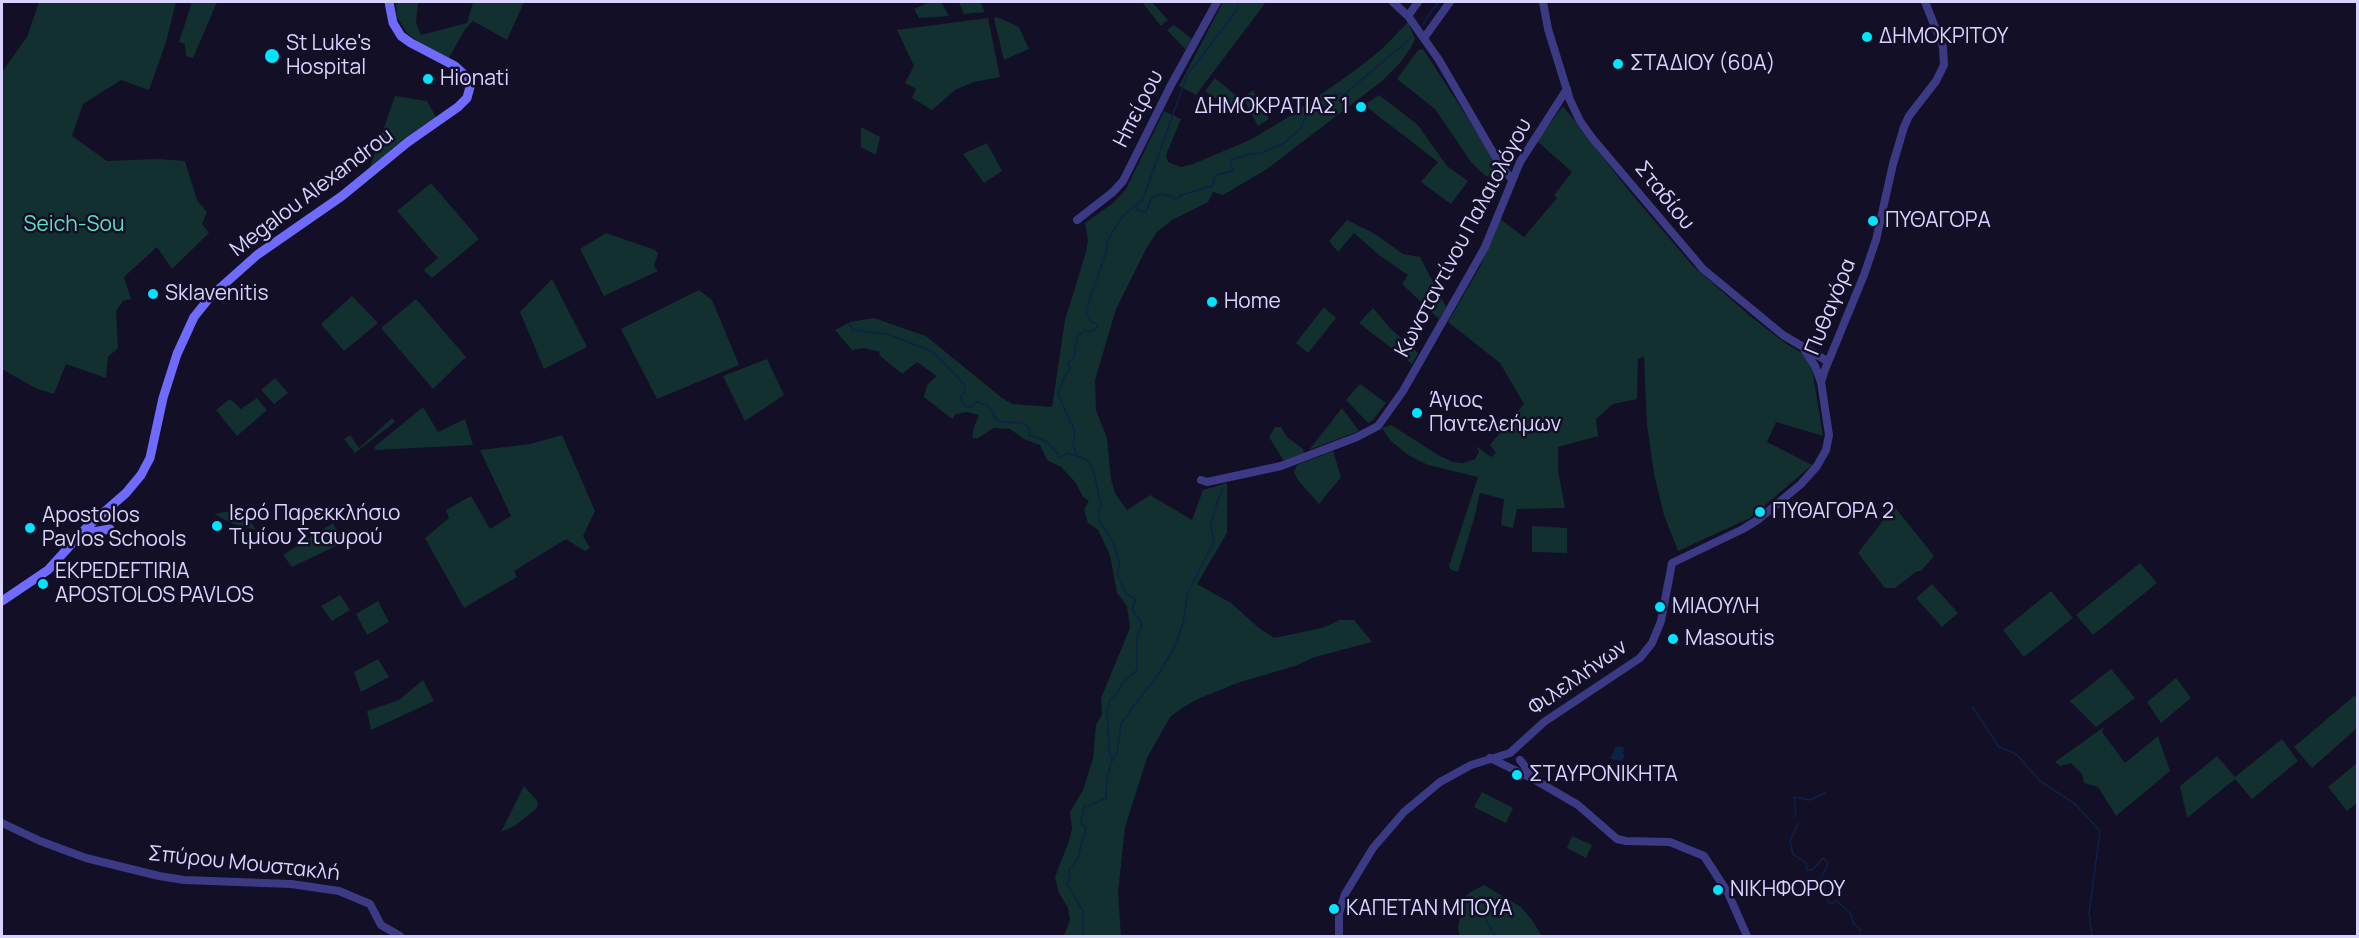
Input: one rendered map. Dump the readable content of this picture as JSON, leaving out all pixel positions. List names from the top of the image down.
{
  "streets": {
    "main road": ["Megalou Alexandrou"],
    "street": [
      "Ηπείρου",
      "Σταδίου",
      "Κωνσταντίνου Παλαιολόγου",
      "Πυθαγόρα",
      "Φιλελλήνων",
      "Σπύρου Μουστακλή"
    ]
  },
  "crossings": [
    ["Σταδίου", "Κωνσταντίνου Παλαιολόγου"],
    ["Σταδίου", "Πυθαγόρα"],
    ["Πυθαγόρα", "Φιλελλήνων"]
  ],
  "parks": ["Seich-Sou"],
  "places": [
    "ΔΗΜΟΚΡΙΤΟΥ",
    "St Luke's Hospital",
    "ΣΤΑΔΙΟΥ (60A)",
    "Hionati",
    "ΔΗΜΟΚΡΑΤΙΑΣ 1",
    "ΠΥΘΑΓΟΡΑ",
    "Sklavenitis",
    "Home",
    "Άγιος Παντελεήμων",
    "ΠΥΘΑΓΟΡΑ 2",
    "Ιερό Παρεκκλήσιο Τιμίου Σταυρού",
    "Apostolos Pavlos Schools",
    "EKPEDEFTIRIA APOSTOLOS PAVLOS",
    "ΜΙΑΟΥΛΗ",
    "Masoutis",
    "ΣΤΑΥΡΟΝΙΚΗΤΑ",
    "ΝΙΚΗΦΟΡΟΥ",
    "ΚΑΠΕΤΑΝ ΜΠΟΥΑ"
  ]
}
